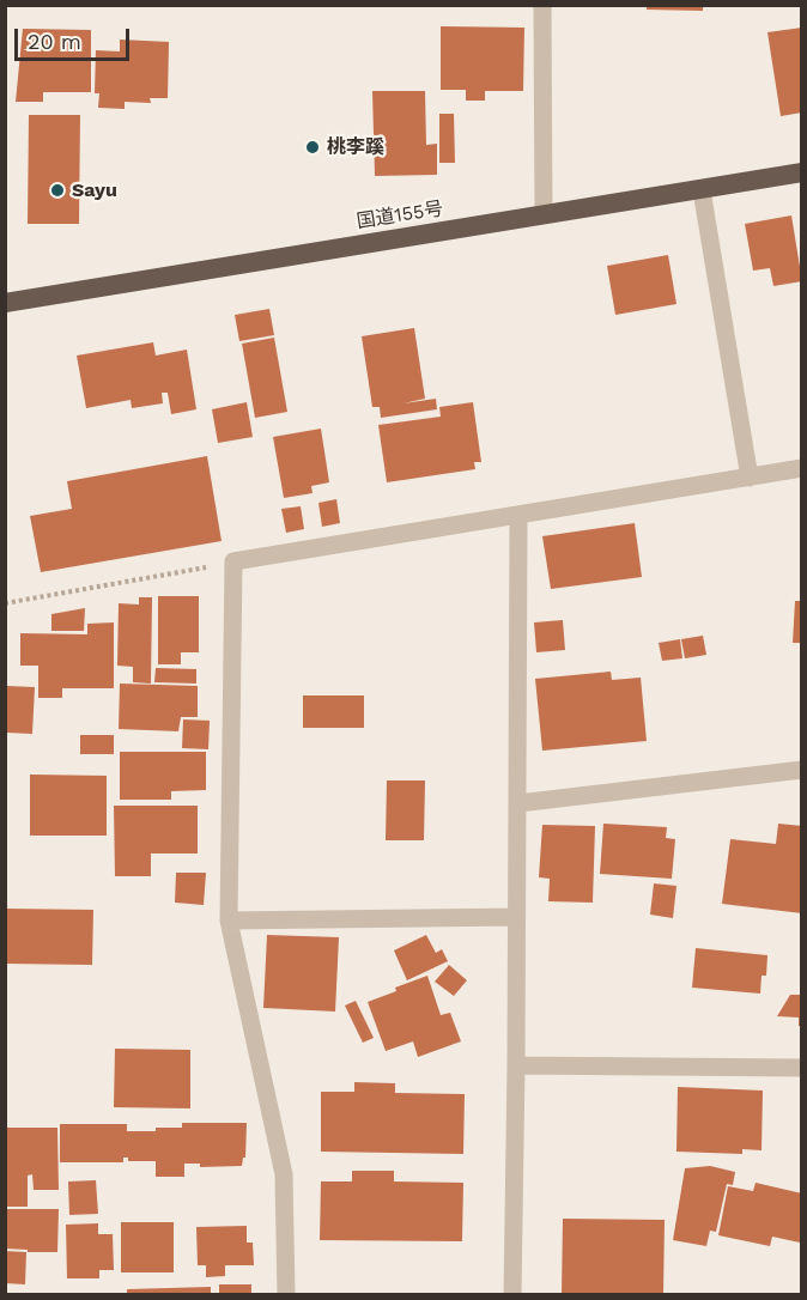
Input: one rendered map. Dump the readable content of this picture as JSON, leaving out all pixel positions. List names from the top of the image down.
{
  "streets": {
    "highway": ["国道155号"]
  },
  "places": ["桃李蹊", "Sayu"],
  "scale_bar": "20 m"
}
